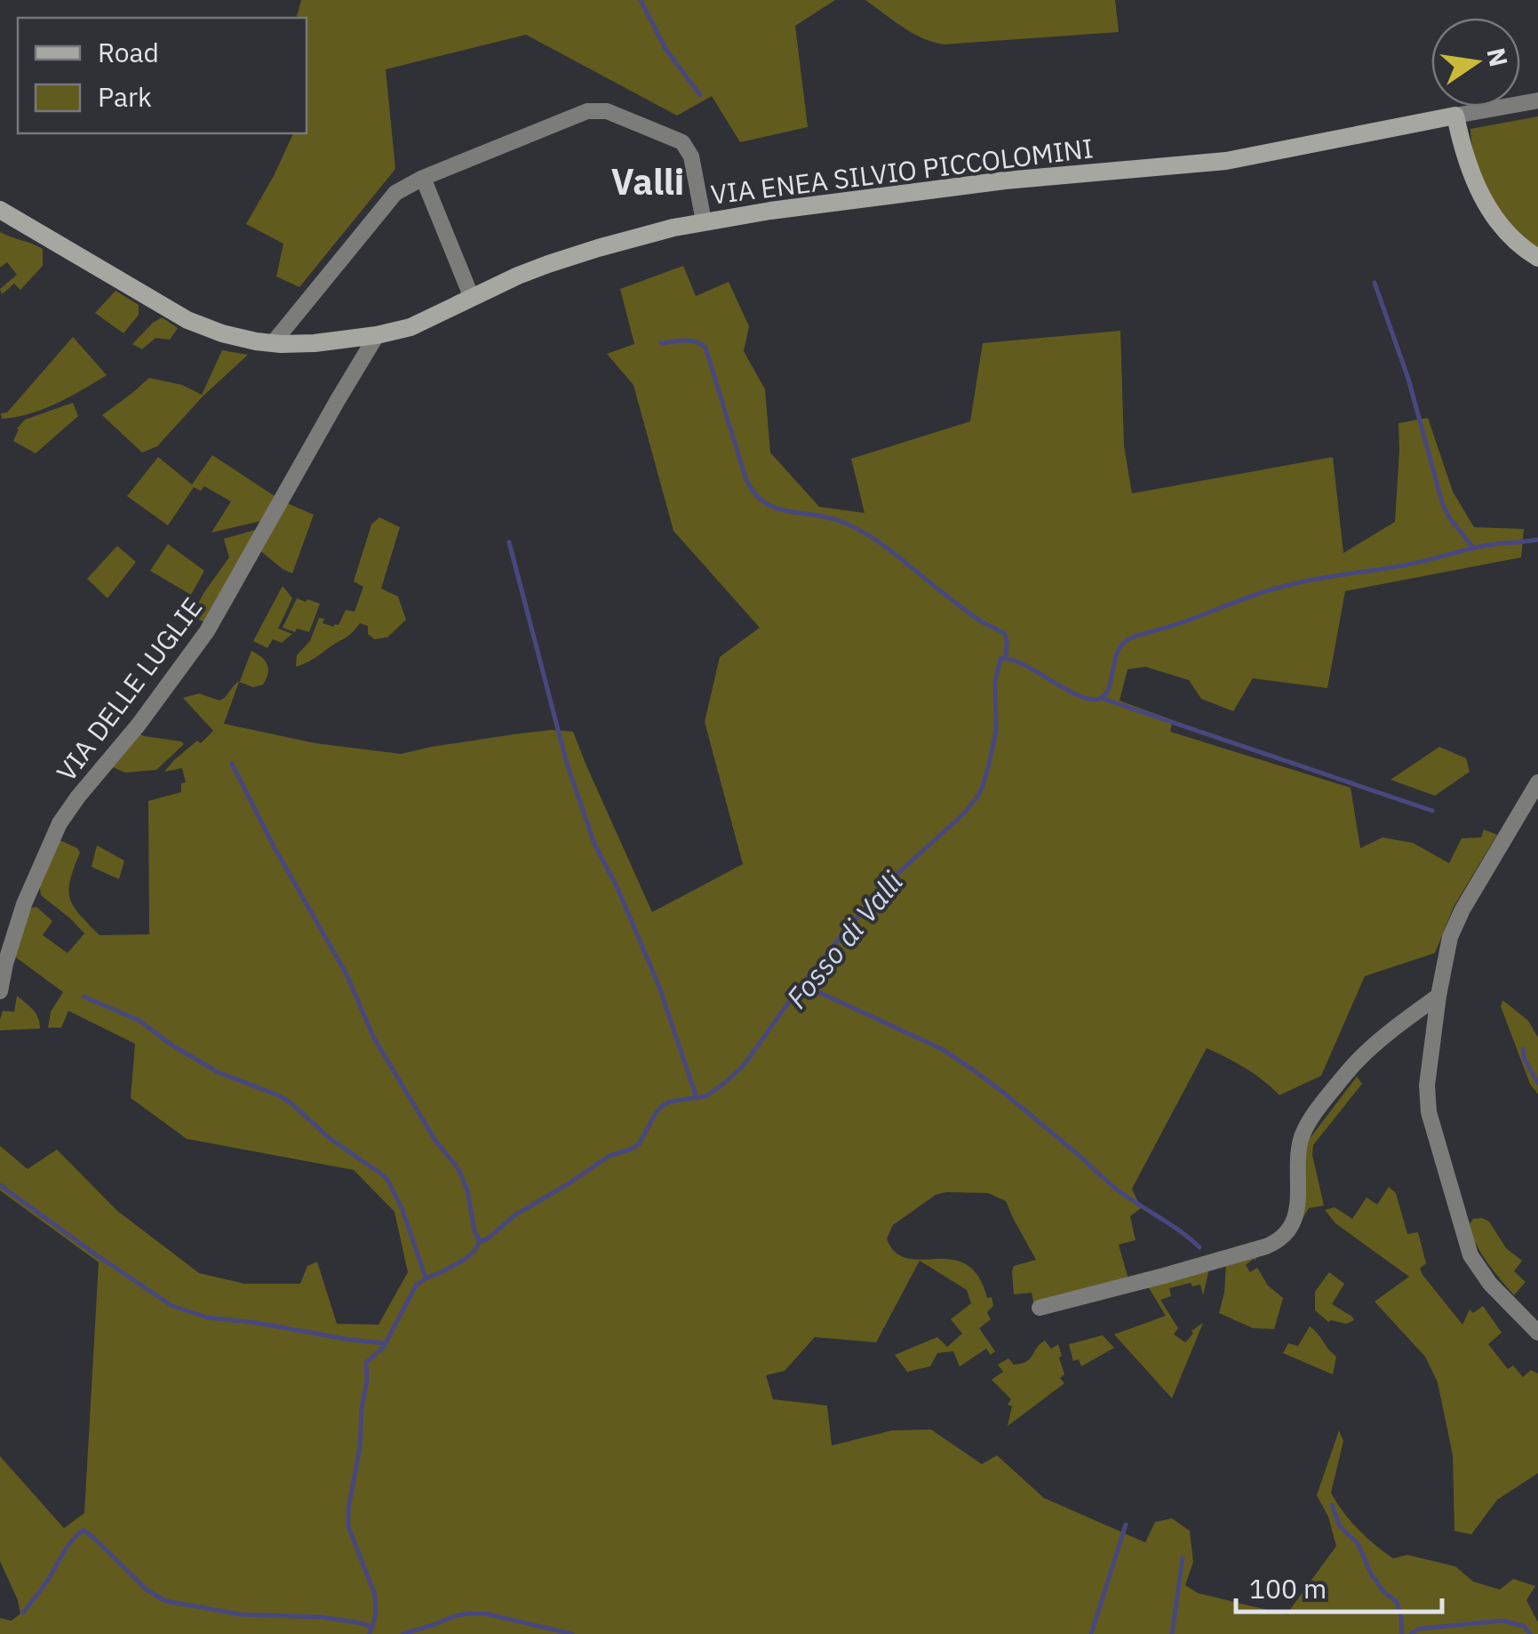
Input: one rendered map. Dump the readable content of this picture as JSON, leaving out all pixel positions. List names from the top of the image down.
{
  "streets": {
    "main road": ["VIA ENEA SILVIO PICCOLOMINI"],
    "street": ["VIA DELLE LUGLIE"]
  },
  "crossings": [
    ["VIA ENEA SILVIO PICCOLOMINI", "VIA DELLE LUGLIE"]
  ],
  "districts": ["Valli"],
  "water": ["Fosso di Valli"],
  "legend": ["Road", "Park"],
  "scale_bar": "100 m",
  "north": "right"
}
